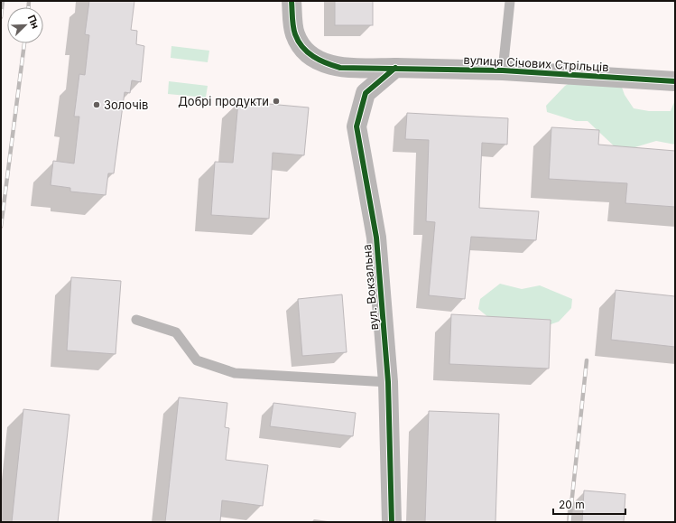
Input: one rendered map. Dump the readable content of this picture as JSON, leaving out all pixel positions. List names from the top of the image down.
{
  "streets": {
    "street": ["вулиця Січових Стрільців", "вул. Вокзальна"]
  },
  "crossings": [
    ["вулиця Січових Стрільців", "вул. Вокзальна"]
  ],
  "places": ["Добрі продукти", "Золочів"],
  "scale_bar": "20 m",
  "north": "top right"
}
